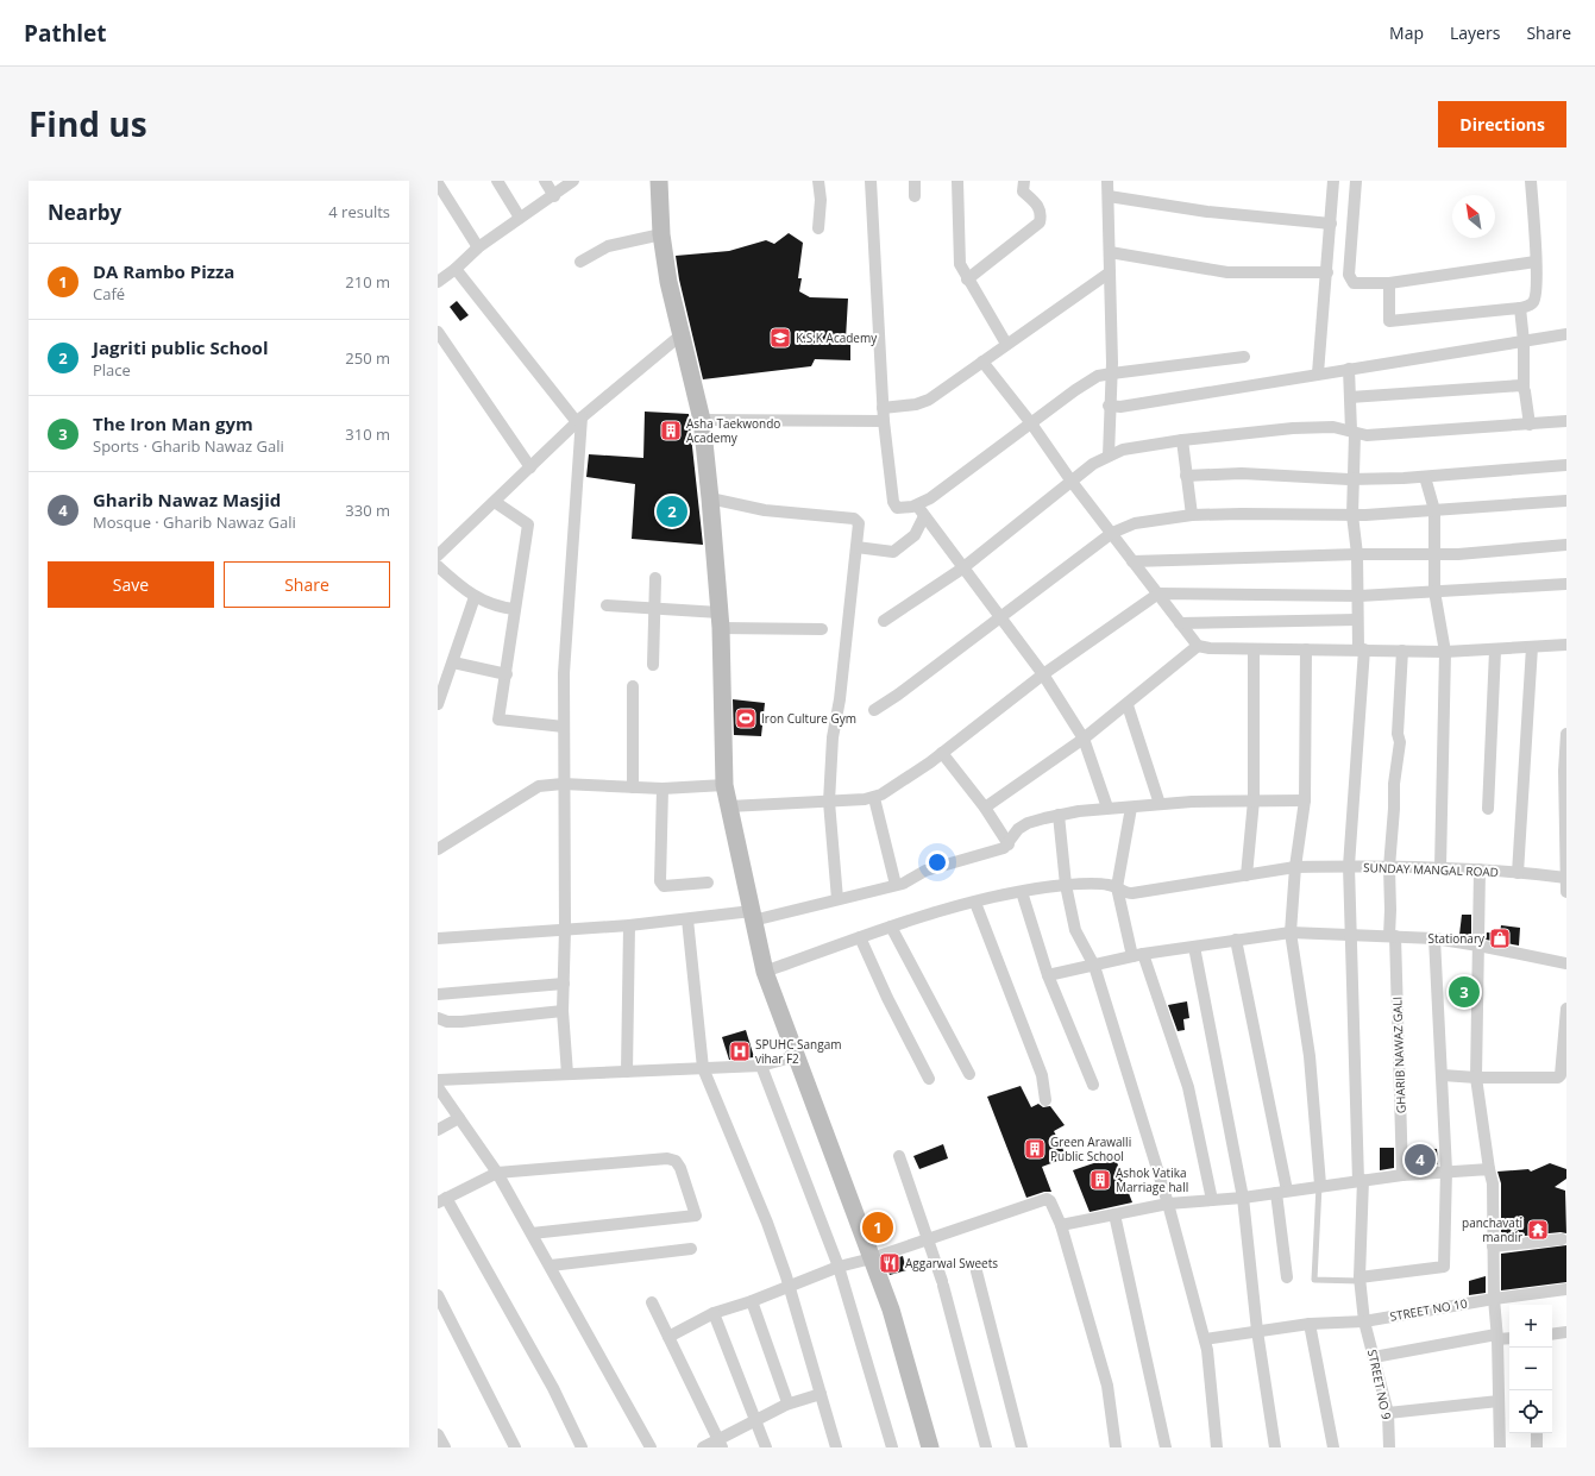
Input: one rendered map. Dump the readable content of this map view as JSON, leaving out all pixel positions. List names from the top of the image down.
{
  "streets": {
    "street": [
      "SUNDAY MANGAL ROAD",
      "GHARIB NAWAZ GALI",
      "STREET NO 10",
      "STREET NO 9"
    ]
  },
  "crossings": [
    ["SUNDAY MANGAL ROAD", "GHARIB NAWAZ GALI"],
    ["SUNDAY MANGAL ROAD", "STREET NO 9"],
    ["STREET NO 10", "STREET NO 9"]
  ],
  "places": {
    "school or university": ["K.S.K Academy"],
    "building": ["Asha Taekwondo Academy", "Green Arawalli Public School", "Ashok Vatika Marriage hall"],
    "sports": ["Iron Culture Gym"],
    "shop": ["Stationary"],
    "hospital": ["SPUHC Sangam vihar F2"],
    "temple": ["panchavati mandir"],
    "restaurant": ["Aggarwal Sweets"]
  },
  "north": "top left",
  "page": {
    "header": "Pathlet",
    "nav": ["Map", "Layers", "Share"],
    "title": "Find us",
    "buttons": [
      "Directions",
      ["Save", "Share"]
    ],
    "heading": ["Nearby", "4 results"],
    "list": [
      {
        "mark": "1",
        "name": "DA Rambo Pizza",
        "note": "Café",
        "value": "210 m"
      },
      {
        "mark": "2",
        "name": "Jagriti public School",
        "note": "Place",
        "value": "250 m"
      },
      {
        "mark": "3",
        "name": "The Iron Man gym",
        "note": "Sports · Gharib Nawaz Gali",
        "value": "310 m"
      },
      {
        "mark": "4",
        "name": "Gharib Nawaz Masjid",
        "note": "Mosque · Gharib Nawaz Gali",
        "value": "330 m"
      }
    ],
    "pins": [
      "2",
      "3",
      "4",
      "1"
    ],
    "map_buttons": ["+", "−"]
  }
}
